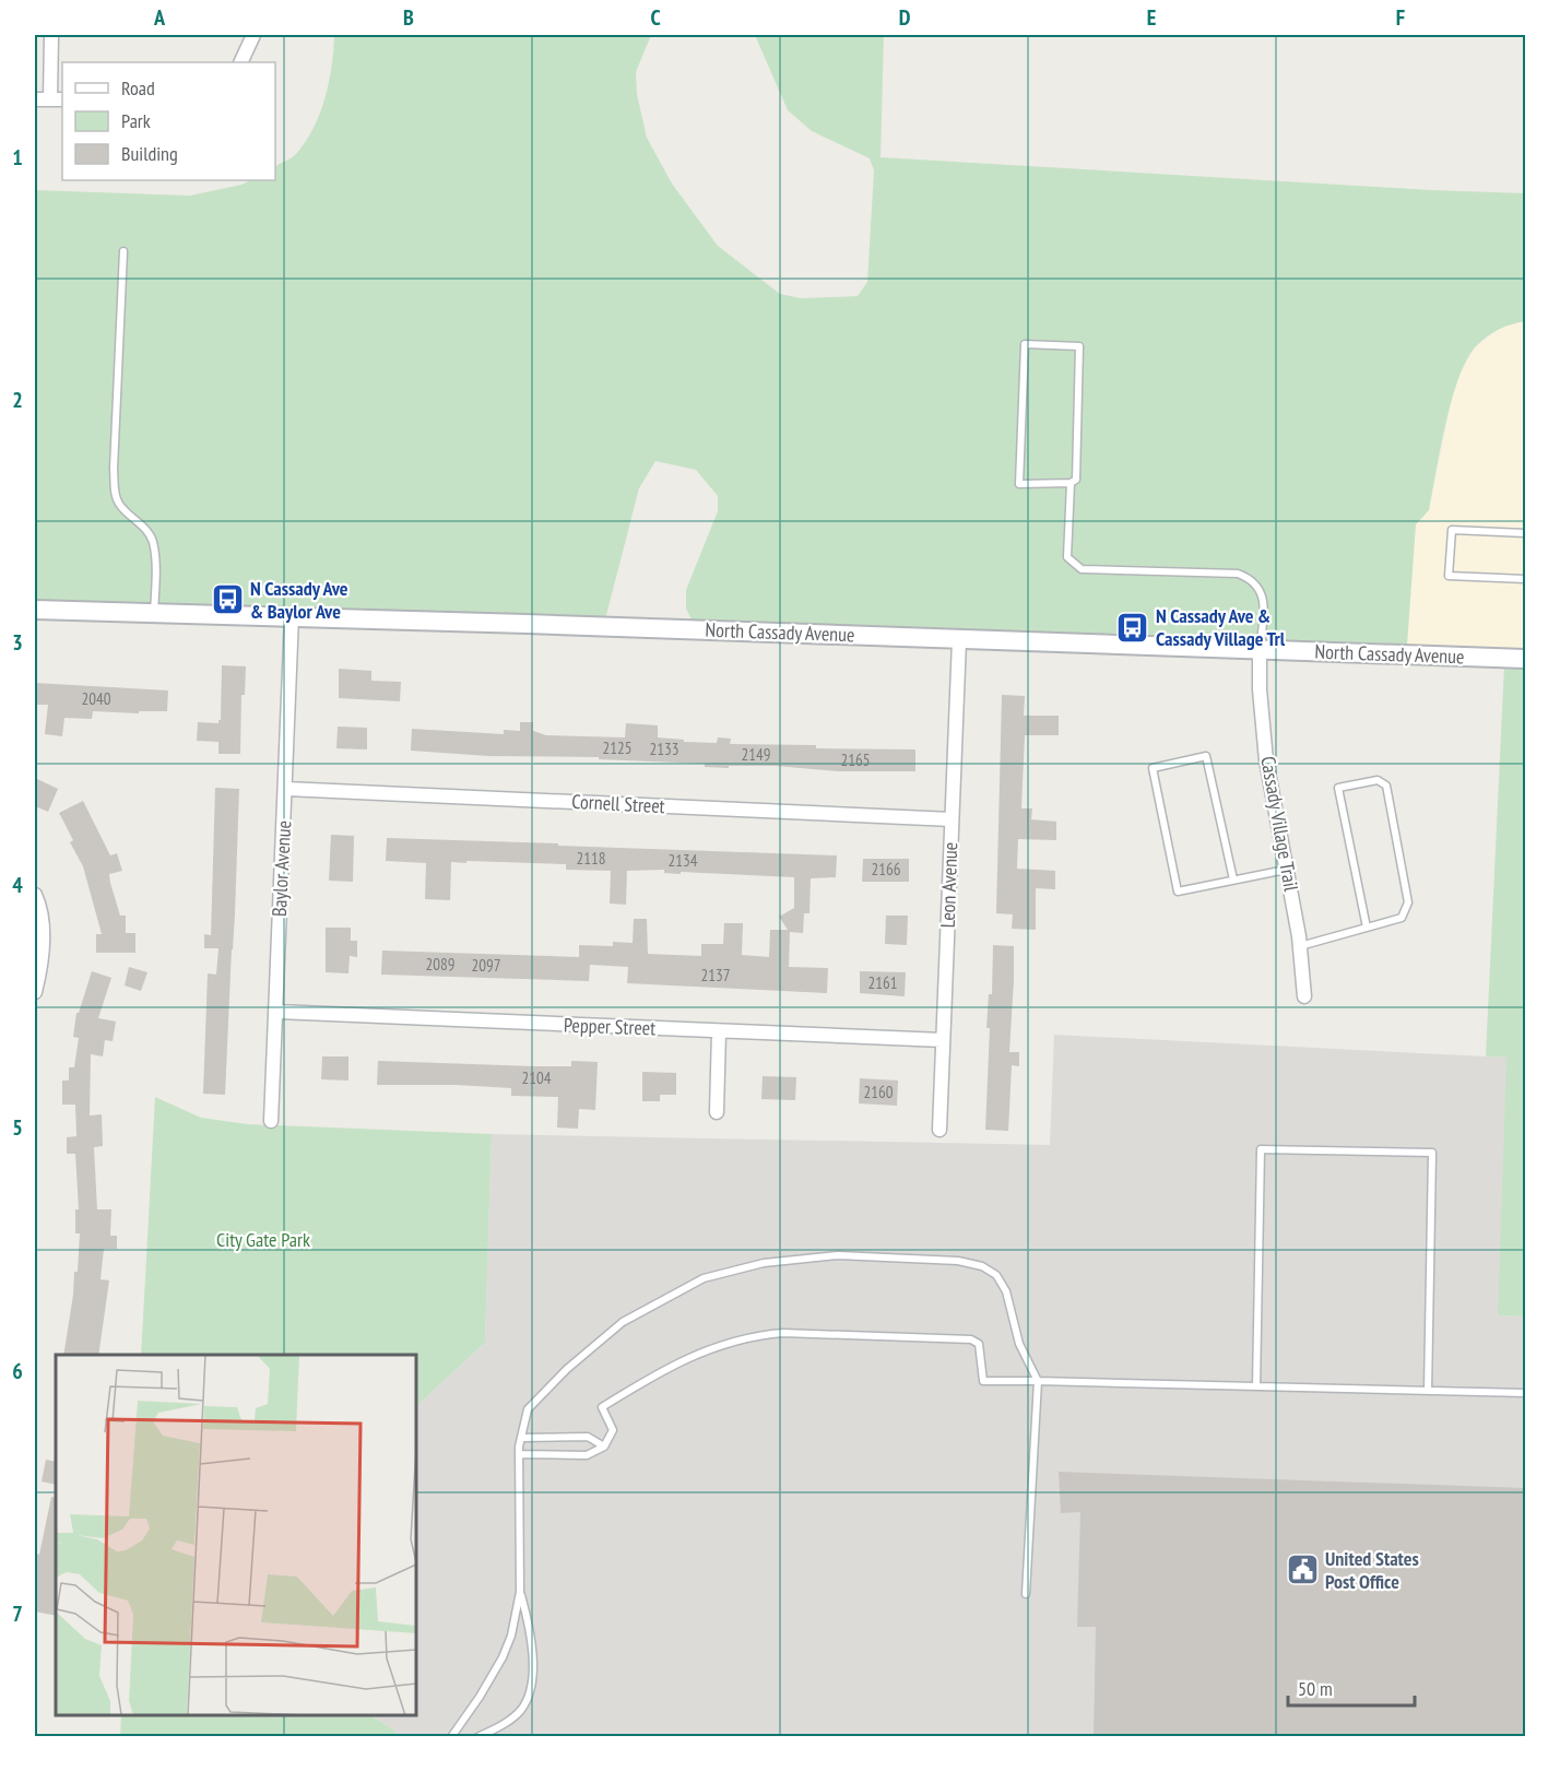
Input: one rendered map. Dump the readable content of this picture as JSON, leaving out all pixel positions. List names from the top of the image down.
{
  "streets": {
    "main road": ["North Cassady Avenue"],
    "street": [
      "Cornell Street",
      "Cassady Village Trail",
      "Baylor Avenue",
      "Leon Avenue",
      "Pepper Street"
    ]
  },
  "crossings": [
    ["North Cassady Avenue", "Cassady Village Trail"],
    ["North Cassady Avenue", "Baylor Avenue"],
    ["North Cassady Avenue", "Leon Avenue"],
    ["Cornell Street", "Baylor Avenue"],
    ["Cornell Street", "Leon Avenue"],
    ["Baylor Avenue", "Pepper Street"],
    ["Leon Avenue", "Pepper Street"]
  ],
  "parks": ["City Gate Park"],
  "places": {
    "bus stop": ["N Cassady Ave & Baylor Ave", "N Cassady Ave & Cassady Village Trl"],
    "public building": ["United States Post Office"]
  },
  "house_numbers": [
    "2040",
    "2125",
    "2133",
    "2149",
    "2165",
    "2118",
    "2134",
    "2166",
    "2089",
    "2097",
    "2137",
    "2161",
    "2104",
    "2160"
  ],
  "legend": ["Road", "Park", "Building"],
  "scale_bar": "50 m",
  "grid": {
    "columns": [
      "A",
      "B",
      "C",
      "D",
      "E",
      "F"
    ],
    "rows": [
      "1",
      "2",
      "3",
      "4",
      "5",
      "6",
      "7"
    ]
  }
}
